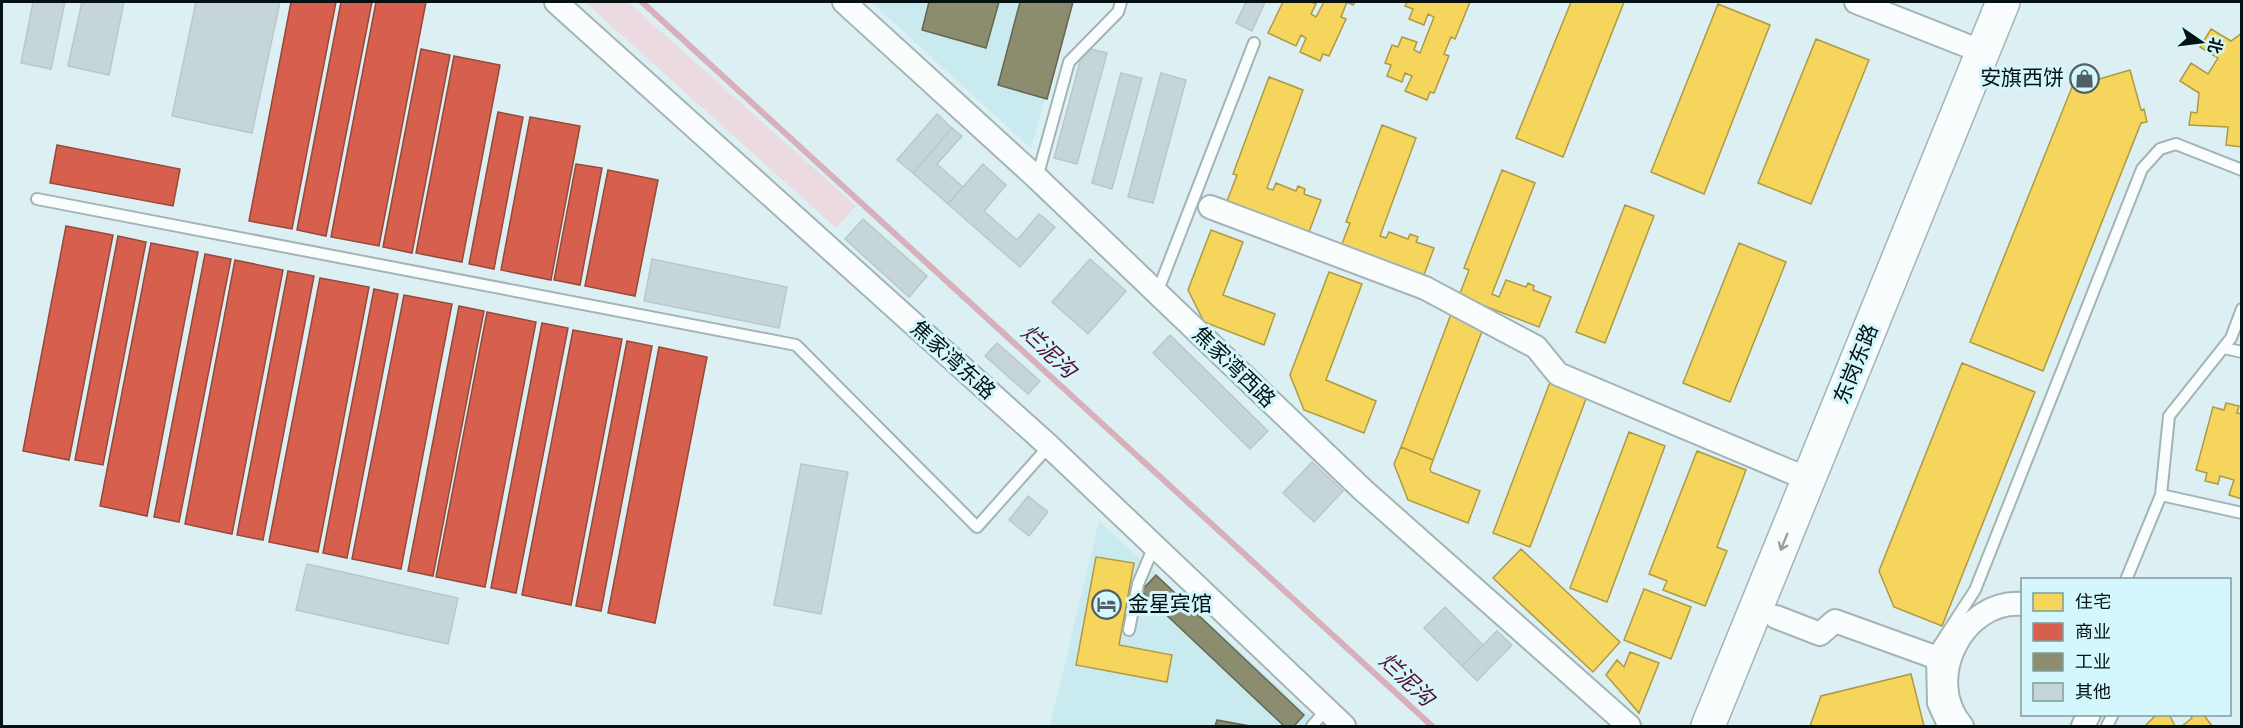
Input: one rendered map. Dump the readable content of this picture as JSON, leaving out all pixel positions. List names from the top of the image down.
{
  "streets": {
    "main road": ["东岗东路"],
    "street": ["焦家湾东路", "焦家湾西路"]
  },
  "water": ["烂泥沟"],
  "places": {
    "shop": ["安旗西饼"],
    "hotel": ["金星宾馆"]
  },
  "legend": [
    "住宅",
    "商业",
    "工业",
    "其他"
  ],
  "north": "right"
}
